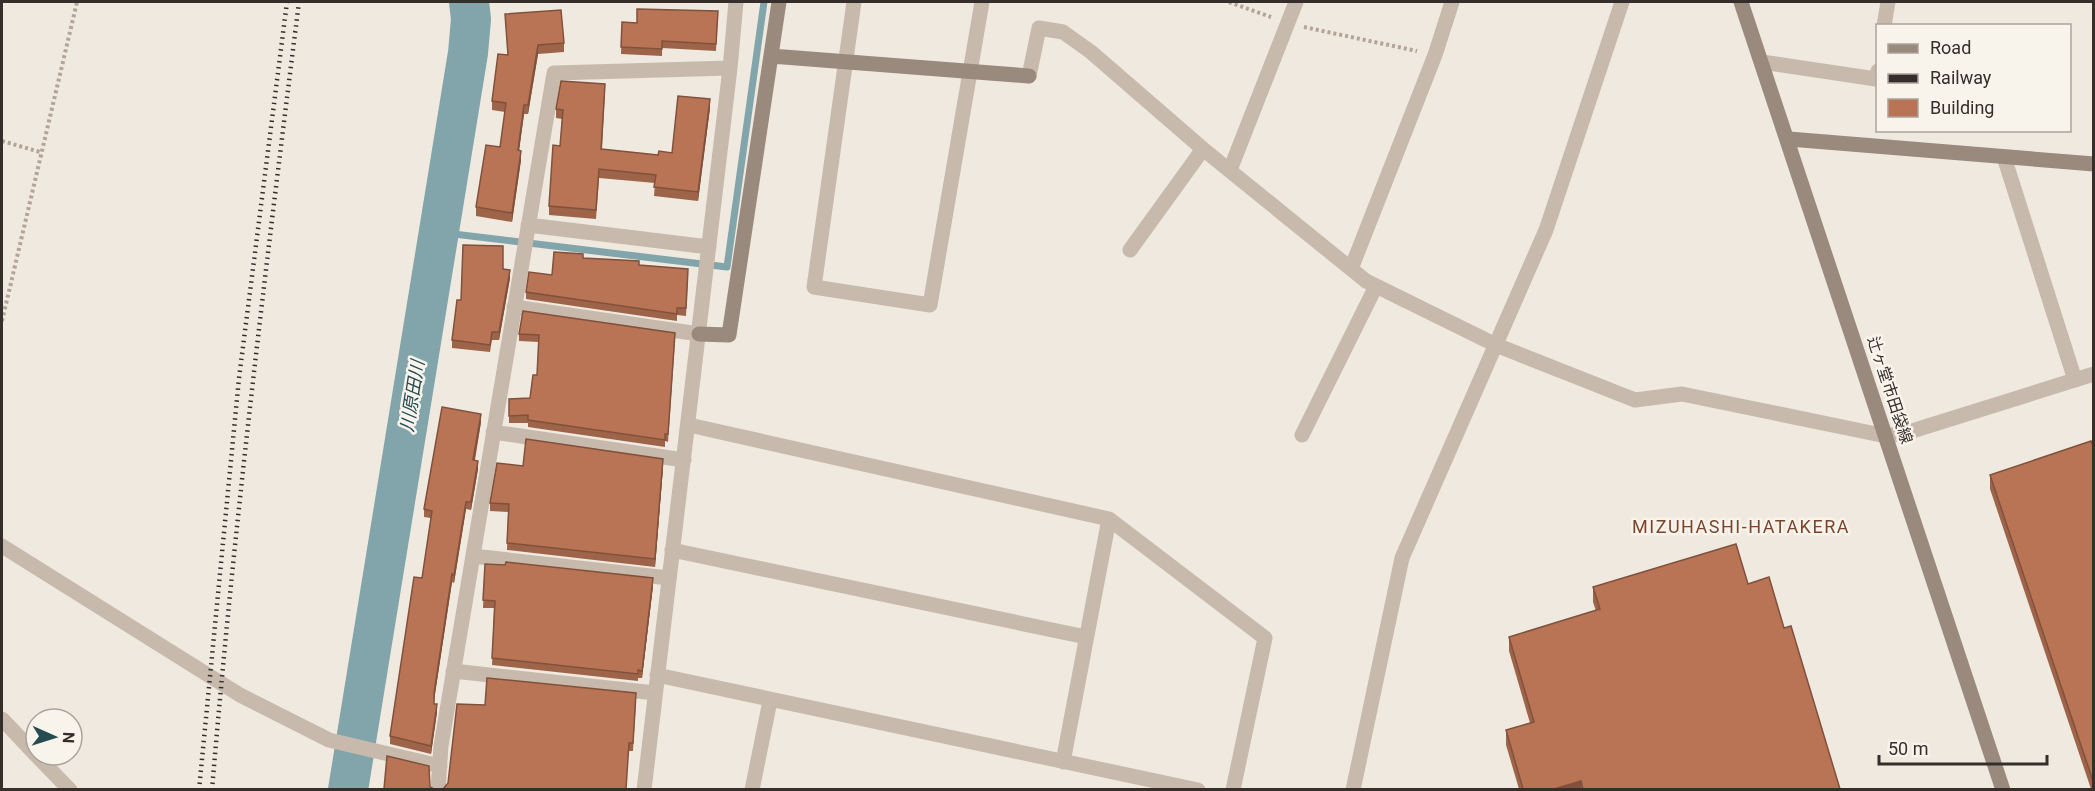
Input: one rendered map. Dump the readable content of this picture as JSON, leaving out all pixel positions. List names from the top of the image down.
{
  "streets": {
    "street": ["辻ヶ堂市田袋線"]
  },
  "districts": ["MIZUHASHI-HATAKERA"],
  "water": ["川原田川"],
  "legend": ["Road", "Railway", "Building"],
  "scale_bar": "50 m",
  "north": "right"
}
